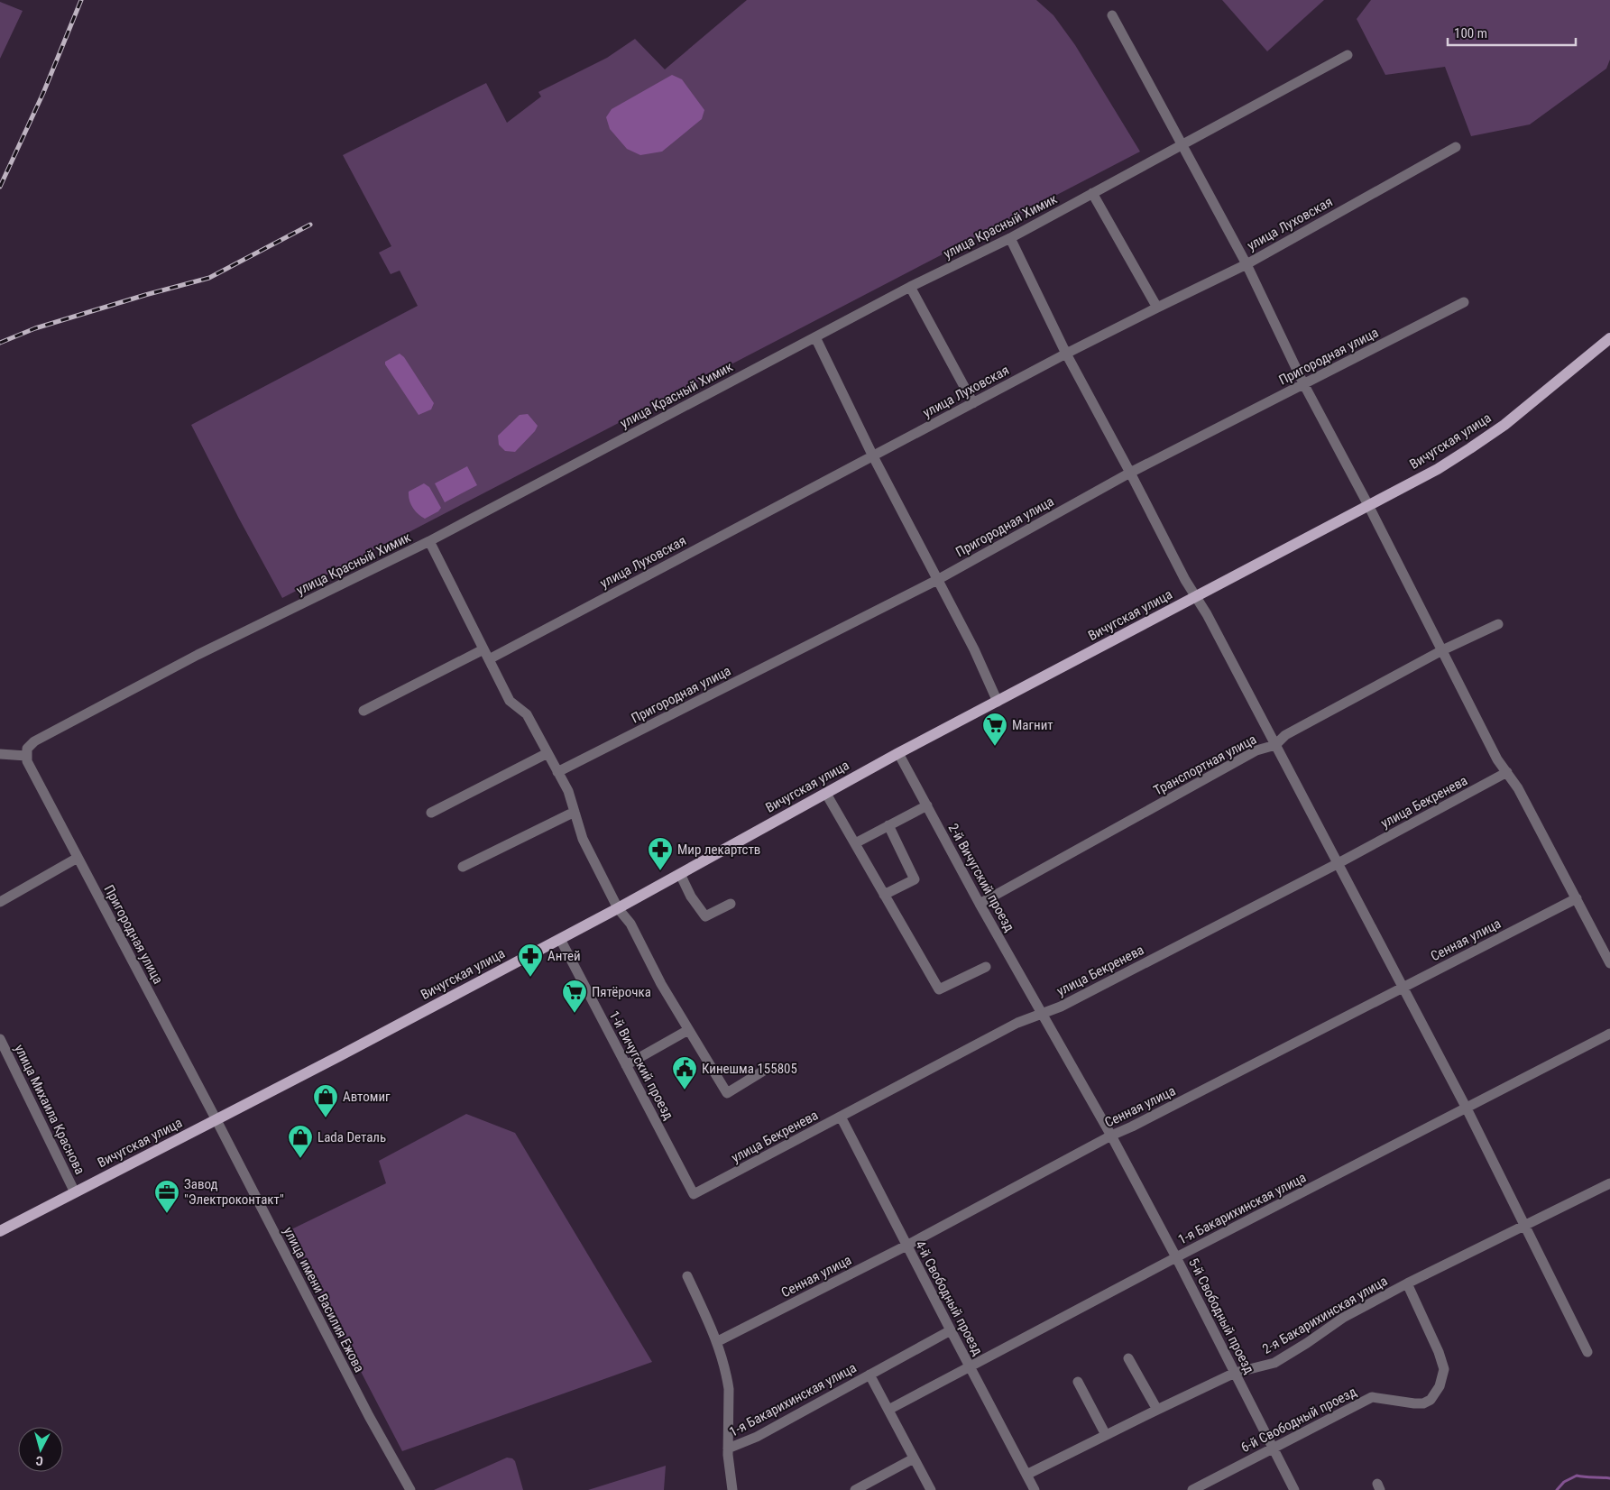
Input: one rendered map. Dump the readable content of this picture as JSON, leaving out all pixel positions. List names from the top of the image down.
{
  "streets": {
    "main road": ["Вичугская улица"],
    "street": [
      "улица Луховская",
      "улица Красный Химик",
      "Пригородная улица",
      "Транспортная улица",
      "улица Бекренева",
      "2-й Вичугский проезд",
      "Сенная улица",
      "1-й Вичугский проезд",
      "улица Михаила Краснова",
      "1-я Бакарихинская улица",
      "4-й Свободный проезд",
      "улица имени Василия Ежова",
      "2-я Бакарихинская улица",
      "5-й Свободный проезд",
      "6-й Свободный проезд"
    ]
  },
  "crossings": [
    ["улица Красный Химик", "Пригородная улица"],
    ["Пригородная улица", "Вичугская улица"],
    ["Пригородная улица", "улица имени Василия Ежова"],
    ["Вичугская улица", "2-й Вичугский проезд"],
    ["Вичугская улица", "1-й Вичугский проезд"],
    ["Вичугская улица", "улица Михаила Краснова"],
    ["Вичугская улица", "улица имени Василия Ежова"],
    ["Транспортная улица", "2-й Вичугский проезд"],
    ["улица Бекренева", "2-й Вичугский проезд"],
    ["улица Бекренева", "1-й Вичугский проезд"],
    ["улица Бекренева", "4-й Свободный проезд"],
    ["улица Бекренева", "5-й Свободный проезд"],
    ["2-й Вичугский проезд", "5-й Свободный проезд"],
    ["Сенная улица", "4-й Свободный проезд"],
    ["Сенная улица", "5-й Свободный проезд"],
    ["1-я Бакарихинская улица", "4-й Свободный проезд"],
    ["1-я Бакарихинская улица", "5-й Свободный проезд"],
    ["4-й Свободный проезд", "2-я Бакарихинская улица"],
    ["2-я Бакарихинская улица", "5-й Свободный проезд"],
    ["2-я Бакарихинская улица", "6-й Свободный проезд"],
    ["5-й Свободный проезд", "6-й Свободный проезд"]
  ],
  "places": {
    "supermarket": ["Магнит", "Пятёрочка"],
    "pharmacy": ["Мир лекартств", "Антей"],
    "public building": ["Кинешма 155805"],
    "shop": ["Автомиг", "Lada Dеталь"],
    "office": ["Завод \"Электроконтакт\""]
  },
  "scale_bar": "100 m",
  "north": "bottom"
}
